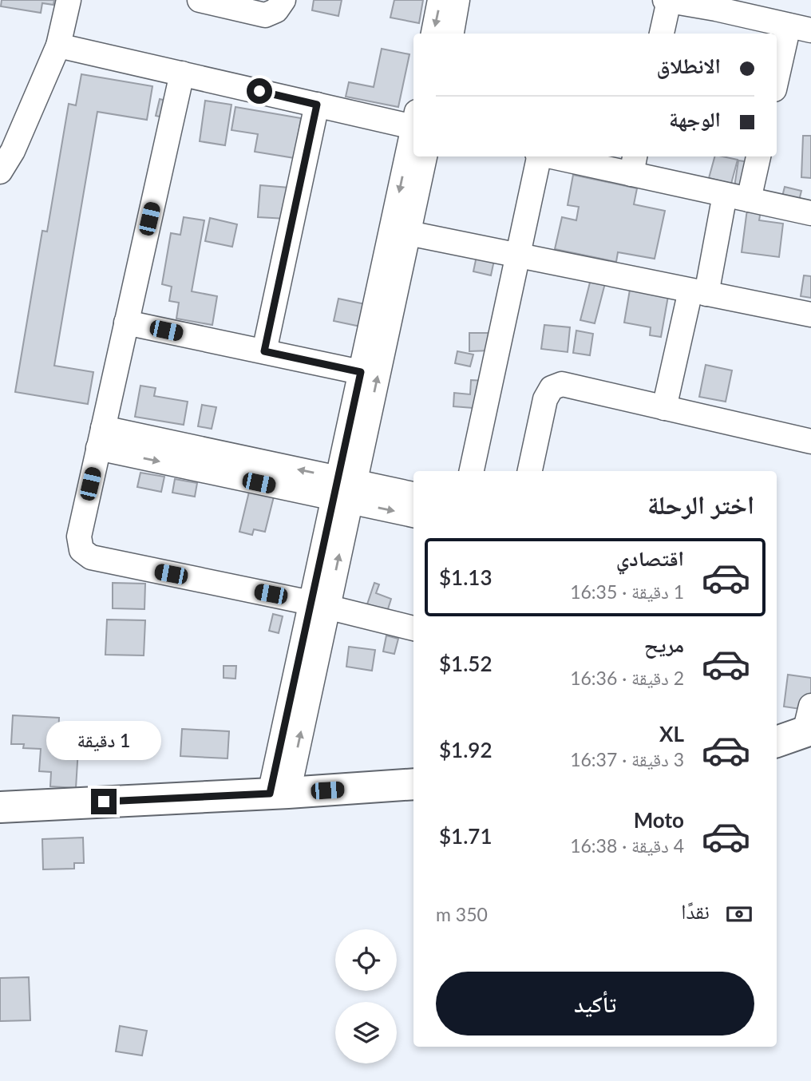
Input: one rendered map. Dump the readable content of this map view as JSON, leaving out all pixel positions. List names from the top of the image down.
{
  "page": {
    "banner": ["الانطلاق", "الوجهة"],
    "heading": "اختر الرحلة",
    "list": [
      {
        "name": "اقتصادي",
        "note": "1 دقيقة · 16:35",
        "value": "$1.13"
      },
      {
        "name": "مريح",
        "note": "2 دقيقة · 16:36",
        "value": "$1.52"
      },
      {
        "name": "XL",
        "note": "3 دقيقة · 16:37",
        "value": "$1.92"
      },
      {
        "name": "Moto",
        "note": "4 دقيقة · 16:38",
        "value": "$1.71"
      }
    ],
    "bubble": "1 دقيقة",
    "pay": ["نقدًا", "350 m"],
    "buttons": "تأكيد"
  }
}
